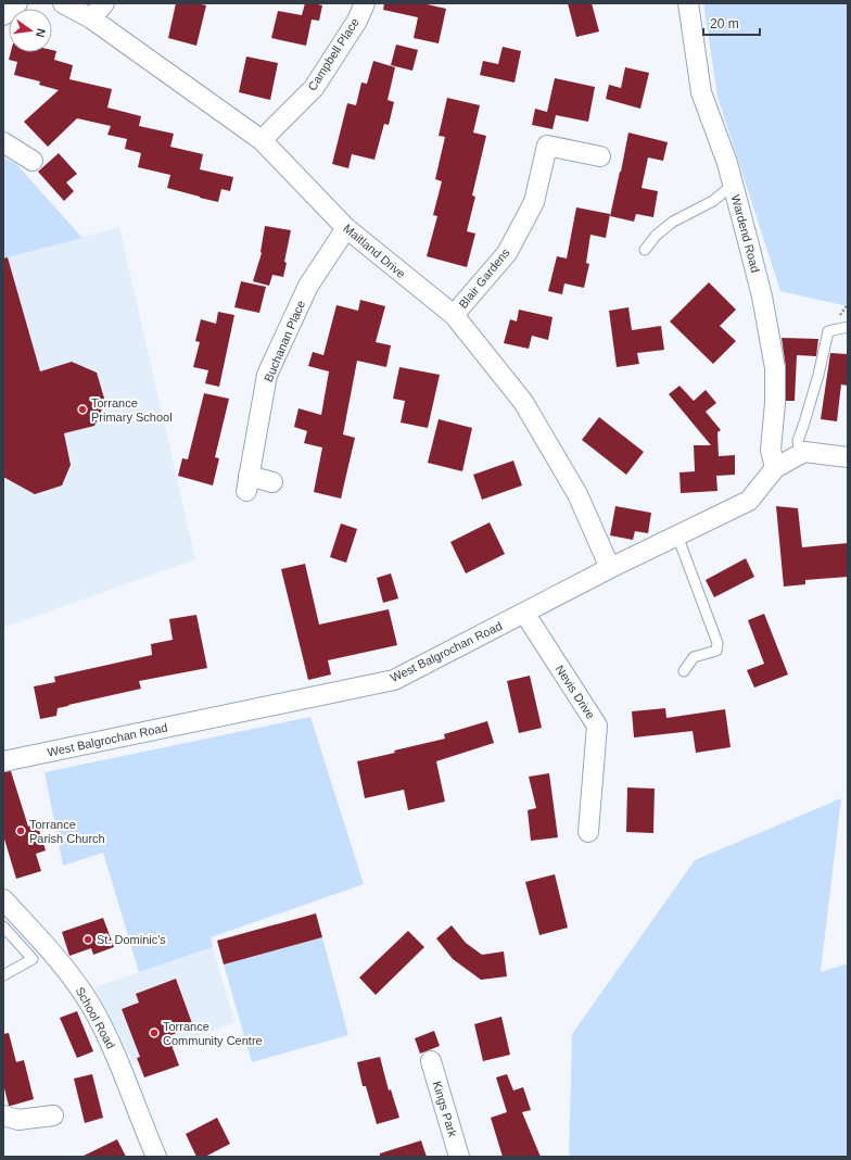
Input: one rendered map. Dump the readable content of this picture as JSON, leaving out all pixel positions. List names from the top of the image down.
{
  "streets": {
    "street": [
      "Campbell Place",
      "Wardend Road",
      "Maitland Drive",
      "Blair Gardens",
      "Buchanan Place",
      "West Balgrochan Road",
      "Nevis Drive",
      "School Road",
      "Kings Park"
    ]
  },
  "crossings": [
    ["Campbell Place", "Maitland Drive"],
    ["Wardend Road", "West Balgrochan Road"],
    ["Maitland Drive", "Blair Gardens"],
    ["Maitland Drive", "Buchanan Place"],
    ["Maitland Drive", "West Balgrochan Road"],
    ["West Balgrochan Road", "Nevis Drive"]
  ],
  "places": [
    "Torrance Primary School",
    "Torrance Parish Church",
    "St. Dominic's",
    "Torrance Community Centre"
  ],
  "scale_bar": "20 m",
  "north": "right"
}
